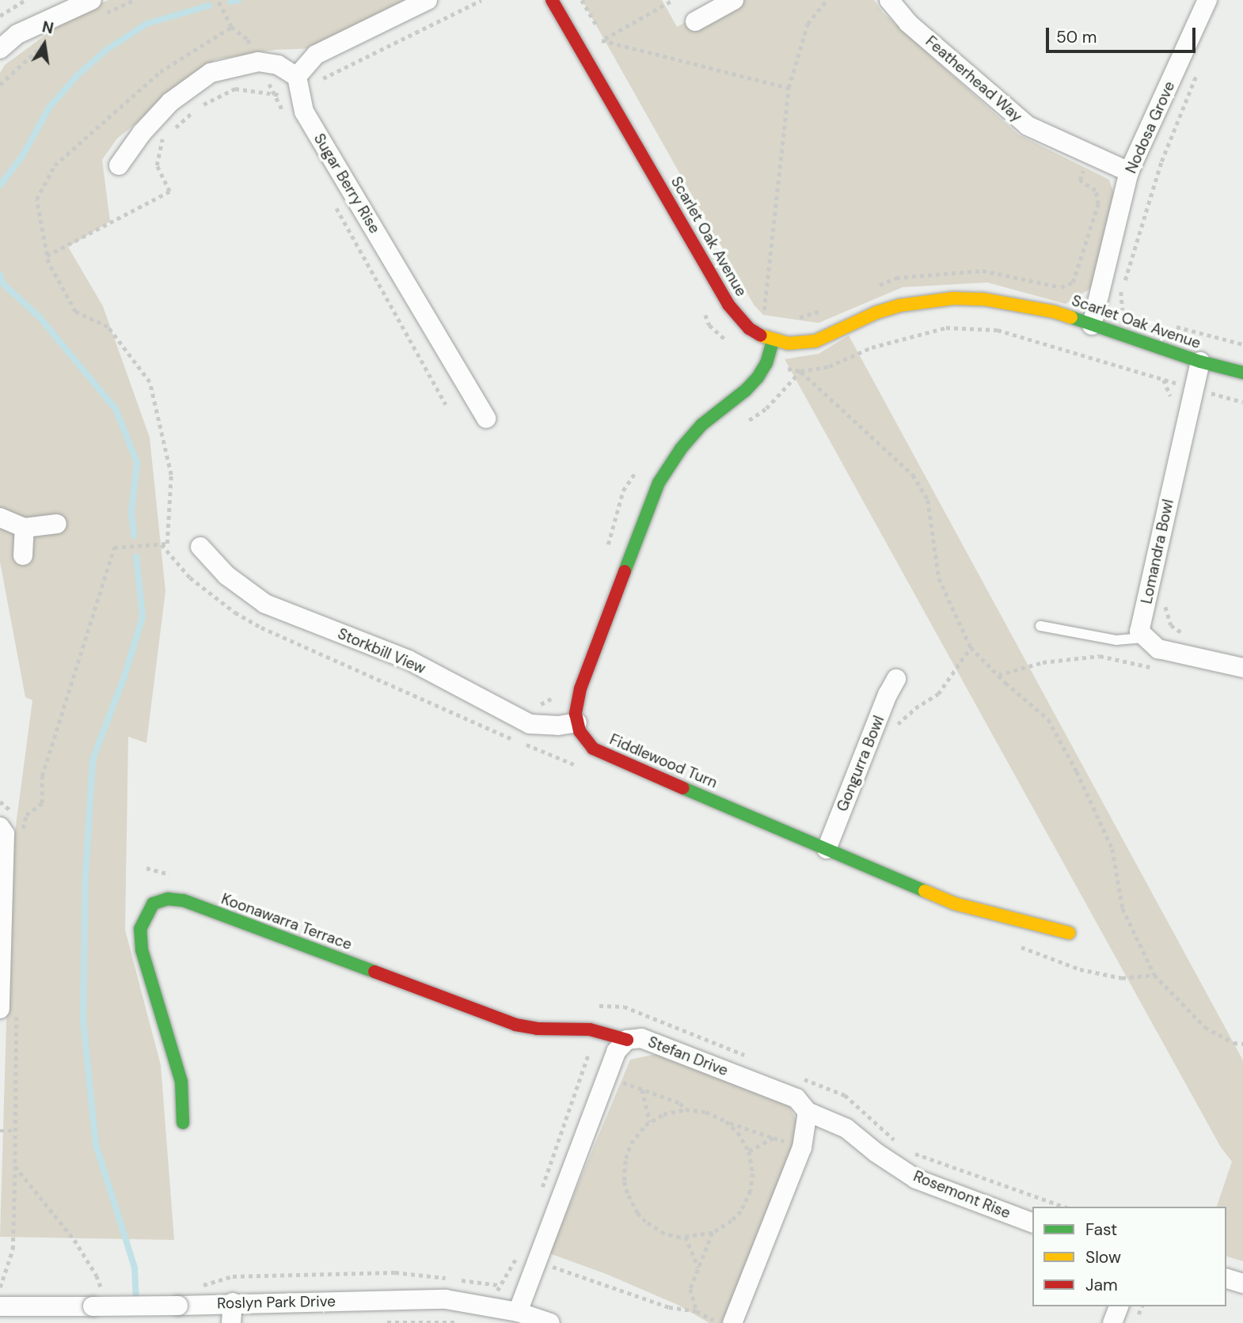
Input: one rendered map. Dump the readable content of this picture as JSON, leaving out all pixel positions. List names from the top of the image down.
{
  "streets": {
    "street": [
      "Featherhead Way",
      "Nodosa Grove",
      "Sugar Berry Rise",
      "Scarlet Oak Avenue",
      "Lomandra Bowl",
      "Storkbill View",
      "Fiddlewood Turn",
      "Gongurra Bowl",
      "Koonawarra Terrace",
      "Stefan Drive",
      "Rosemont Rise",
      "Roslyn Park Drive"
    ]
  },
  "crossings": [
    ["Featherhead Way", "Nodosa Grove"],
    ["Nodosa Grove", "Scarlet Oak Avenue"],
    ["Scarlet Oak Avenue", "Lomandra Bowl"],
    ["Storkbill View", "Fiddlewood Turn"],
    ["Fiddlewood Turn", "Gongurra Bowl"],
    ["Koonawarra Terrace", "Stefan Drive"],
    ["Stefan Drive", "Rosemont Rise"],
    ["Stefan Drive", "Roslyn Park Drive"]
  ],
  "legend": ["Fast", "Slow", "Jam"],
  "scale_bar": "50 m",
  "north": "top"
}
